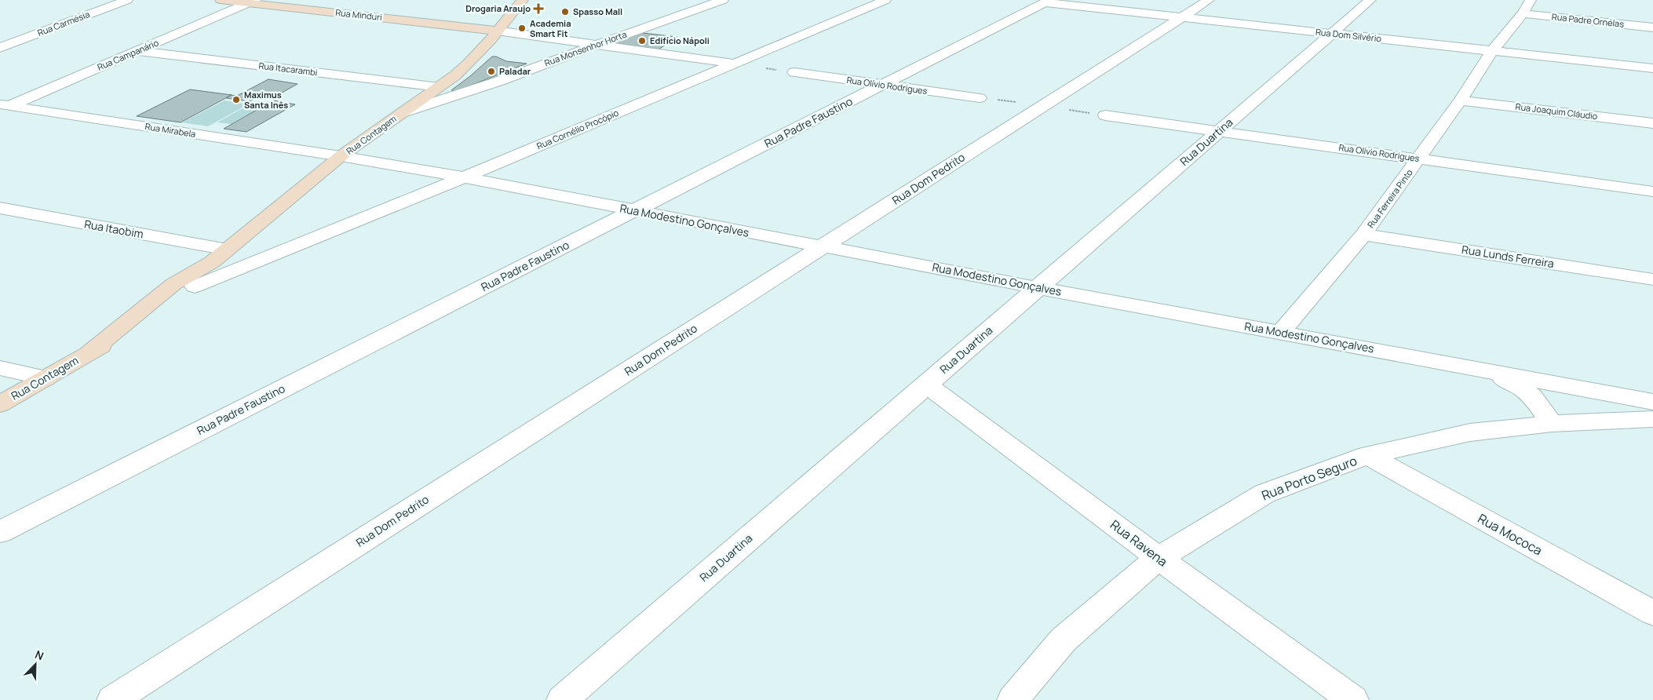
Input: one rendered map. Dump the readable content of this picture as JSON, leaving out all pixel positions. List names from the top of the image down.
{
  "streets": {
    "street": [
      "Rua Minduri",
      "Rua Padre Ornélas",
      "Rua Carmésia",
      "Rua Dom Silvério",
      "Rua Monsenhor Horta",
      "Rua Campanário",
      "Rua Itacarambi",
      "Rua Olívio Rodrigues",
      "Rua Joaquim Cláudio",
      "Rua Padre Faustino",
      "Rua Cornélio Procópio",
      "Rua Mirabela",
      "Rua Contagem",
      "Rua Duartina",
      "Rua Dom Pedrito",
      "Rua Ferreira Pinto",
      "Rua Modestino Gonçalves",
      "Rua Itaobim",
      "Rua Lunds Ferreira",
      "Rua Porto Seguro",
      "Rua Mococa",
      "Rua Ravena"
    ]
  },
  "crossings": [
    ["Rua Minduri", "Rua Campanário"],
    ["Rua Minduri", "Rua Contagem"],
    ["Rua Padre Ornélas", "Rua Ferreira Pinto"],
    ["Rua Dom Silvério", "Rua Padre Faustino"],
    ["Rua Dom Silvério", "Rua Duartina"],
    ["Rua Dom Silvério", "Rua Dom Pedrito"],
    ["Rua Dom Silvério", "Rua Ferreira Pinto"],
    ["Rua Monsenhor Horta", "Rua Contagem"],
    ["Rua Campanário", "Rua Itacarambi"],
    ["Rua Campanário", "Rua Mirabela"],
    ["Rua Itacarambi", "Rua Contagem"],
    ["Rua Olívio Rodrigues", "Rua Padre Faustino"],
    ["Rua Olívio Rodrigues", "Rua Duartina"],
    ["Rua Olívio Rodrigues", "Rua Ferreira Pinto"],
    ["Rua Joaquim Cláudio", "Rua Ferreira Pinto"],
    ["Rua Padre Faustino", "Rua Modestino Gonçalves"],
    ["Rua Cornélio Procópio", "Rua Contagem"],
    ["Rua Cornélio Procópio", "Rua Modestino Gonçalves"],
    ["Rua Cornélio Procópio", "Rua Itaobim"],
    ["Rua Mirabela", "Rua Contagem"],
    ["Rua Mirabela", "Rua Modestino Gonçalves"],
    ["Rua Contagem", "Rua Modestino Gonçalves"],
    ["Rua Contagem", "Rua Itaobim"],
    ["Rua Duartina", "Rua Modestino Gonçalves"],
    ["Rua Duartina", "Rua Ravena"],
    ["Rua Dom Pedrito", "Rua Modestino Gonçalves"],
    ["Rua Ferreira Pinto", "Rua Modestino Gonçalves"],
    ["Rua Ferreira Pinto", "Rua Lunds Ferreira"],
    ["Rua Porto Seguro", "Rua Mococa"],
    ["Rua Porto Seguro", "Rua Ravena"]
  ],
  "places": {
    "health": ["Drogaria Araujo"],
    "other": [
      "Spasso Mall",
      "Academia Smart Fit",
      "Edifício Nápoli",
      "Paladar",
      "Maximus Santa Inês"
    ]
  },
  "north": "top right"
}
